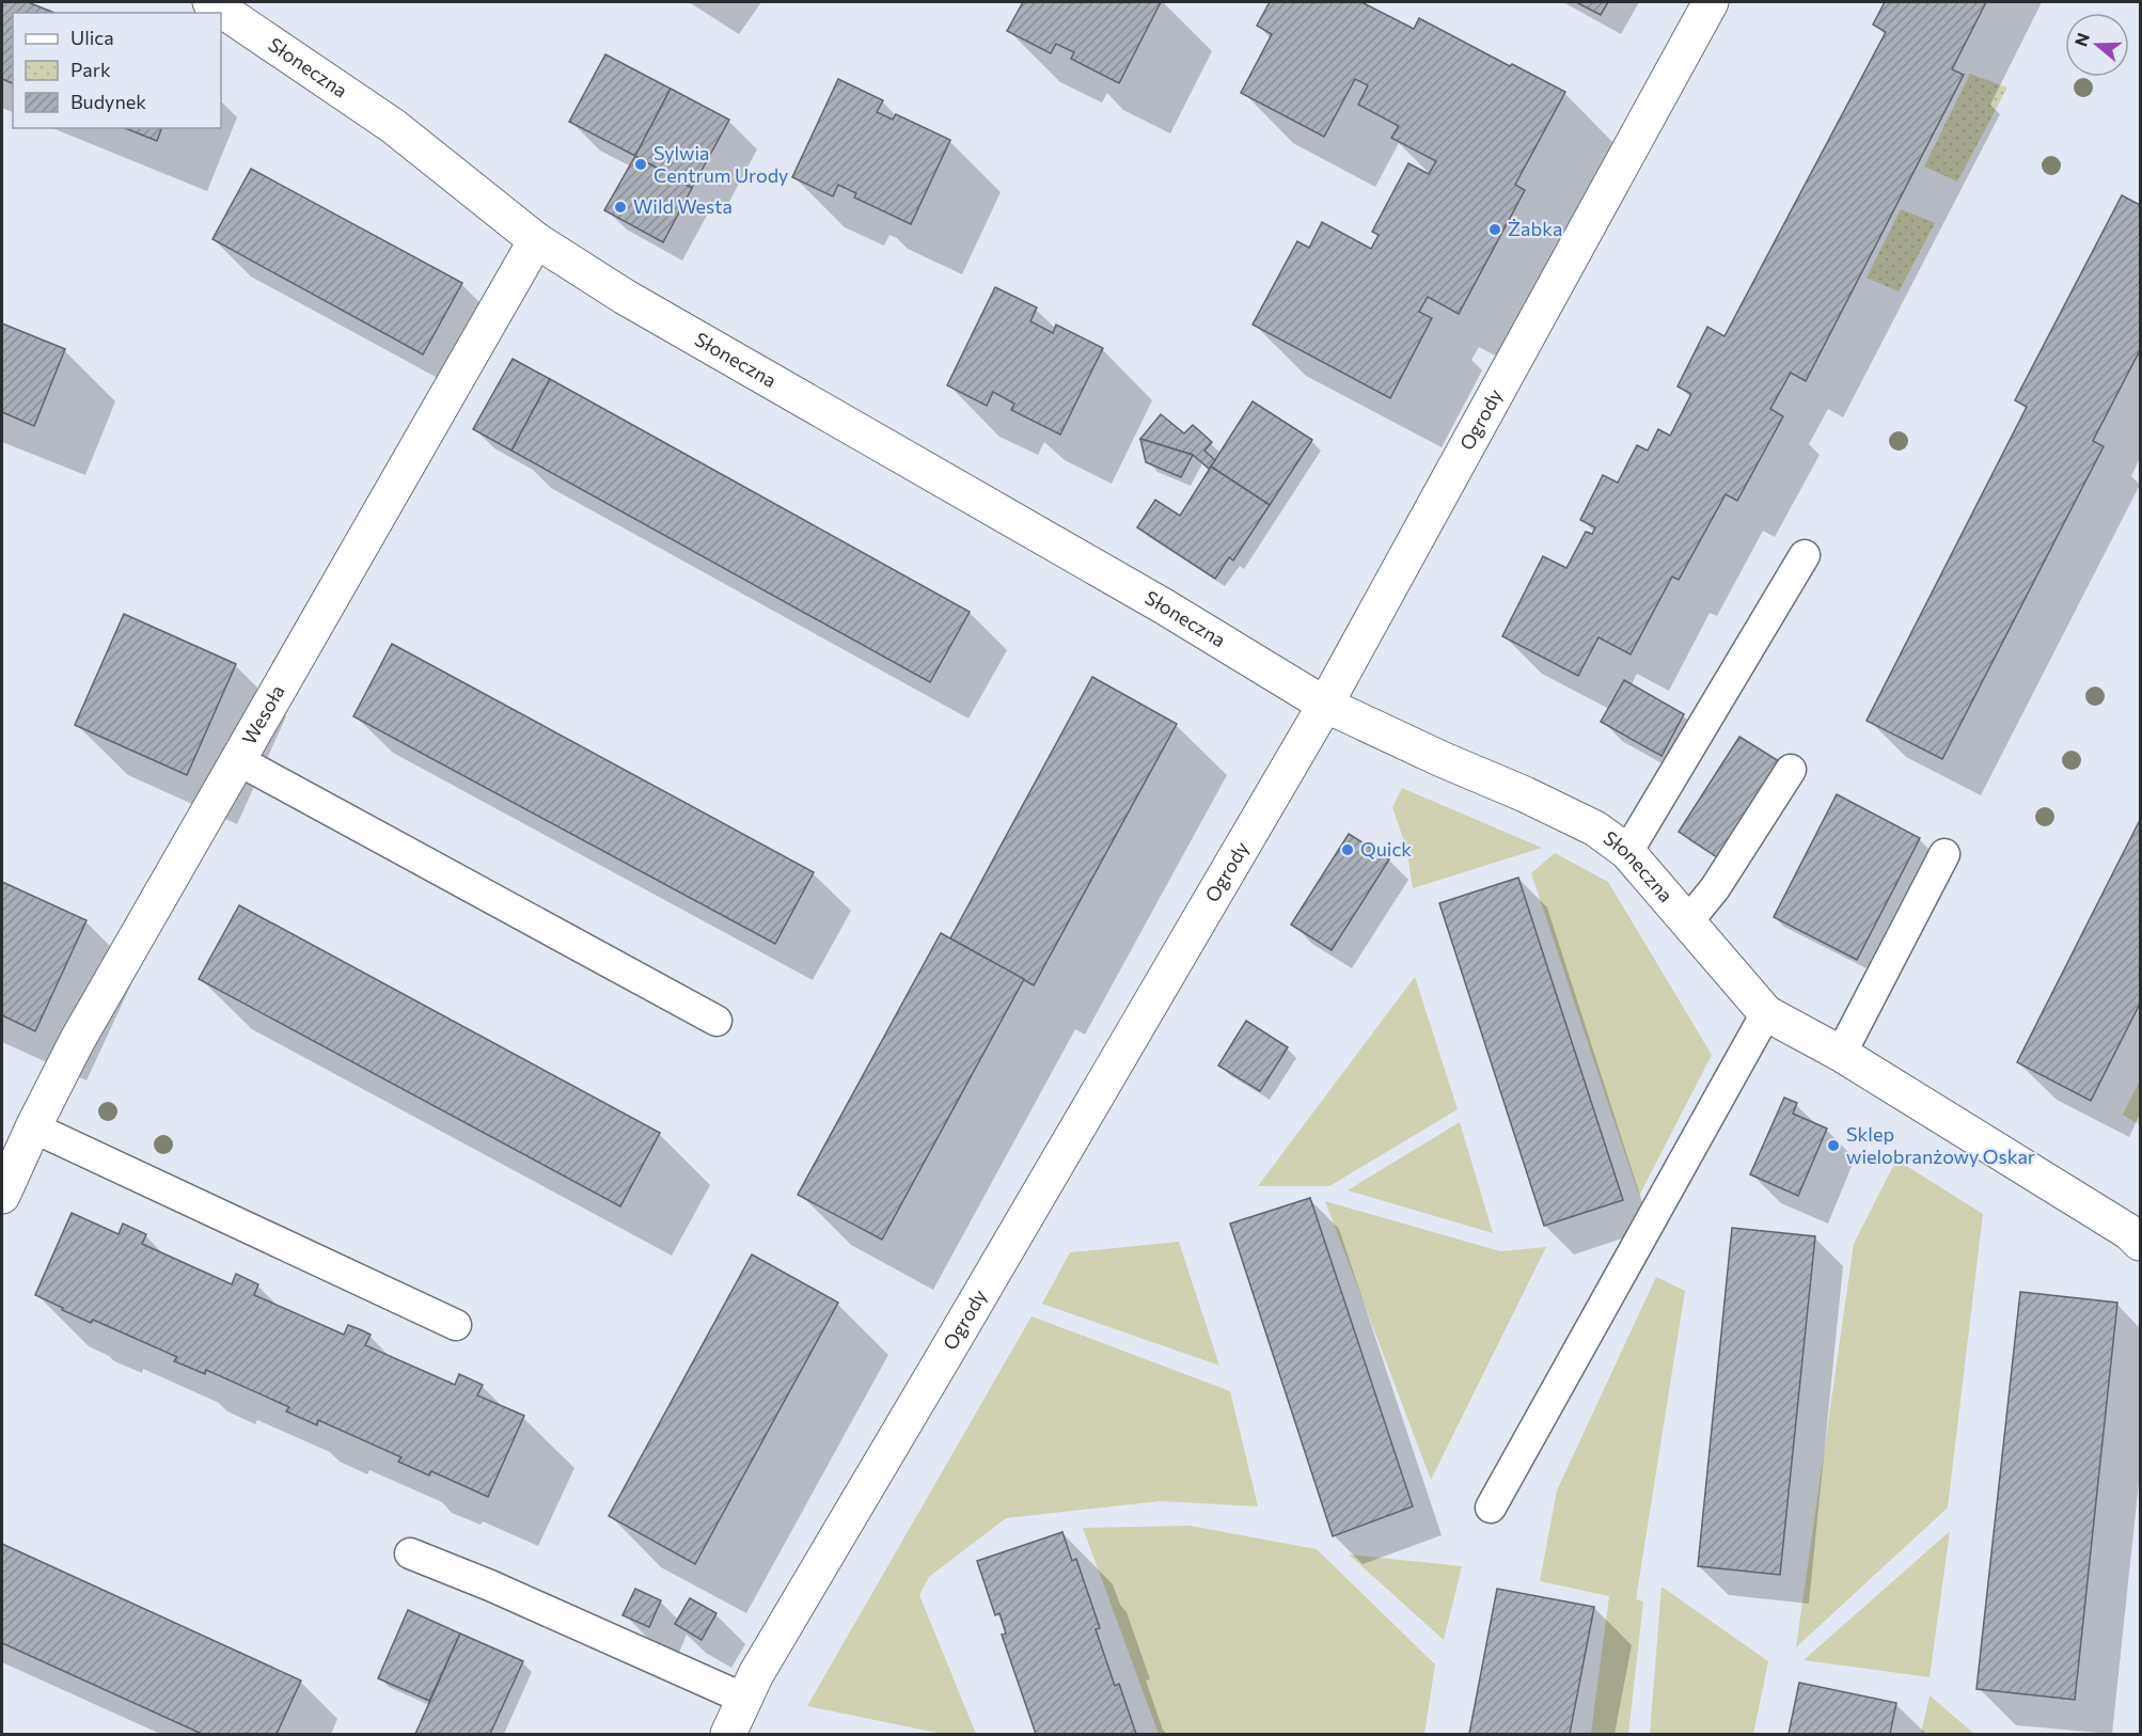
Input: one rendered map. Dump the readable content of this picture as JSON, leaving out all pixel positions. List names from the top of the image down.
{
  "streets": {
    "street": ["Słoneczna", "Ogrody", "Wesoła"]
  },
  "crossings": [
    ["Słoneczna", "Ogrody"],
    ["Słoneczna", "Wesoła"]
  ],
  "places": [
    "Sylwia Centrum Urody",
    "Wild Westa",
    "Żabka",
    "Quick",
    "Sklep wielobranżowy Oskar"
  ],
  "legend": ["Ulica", "Park", "Budynek"],
  "north": "left"
}
